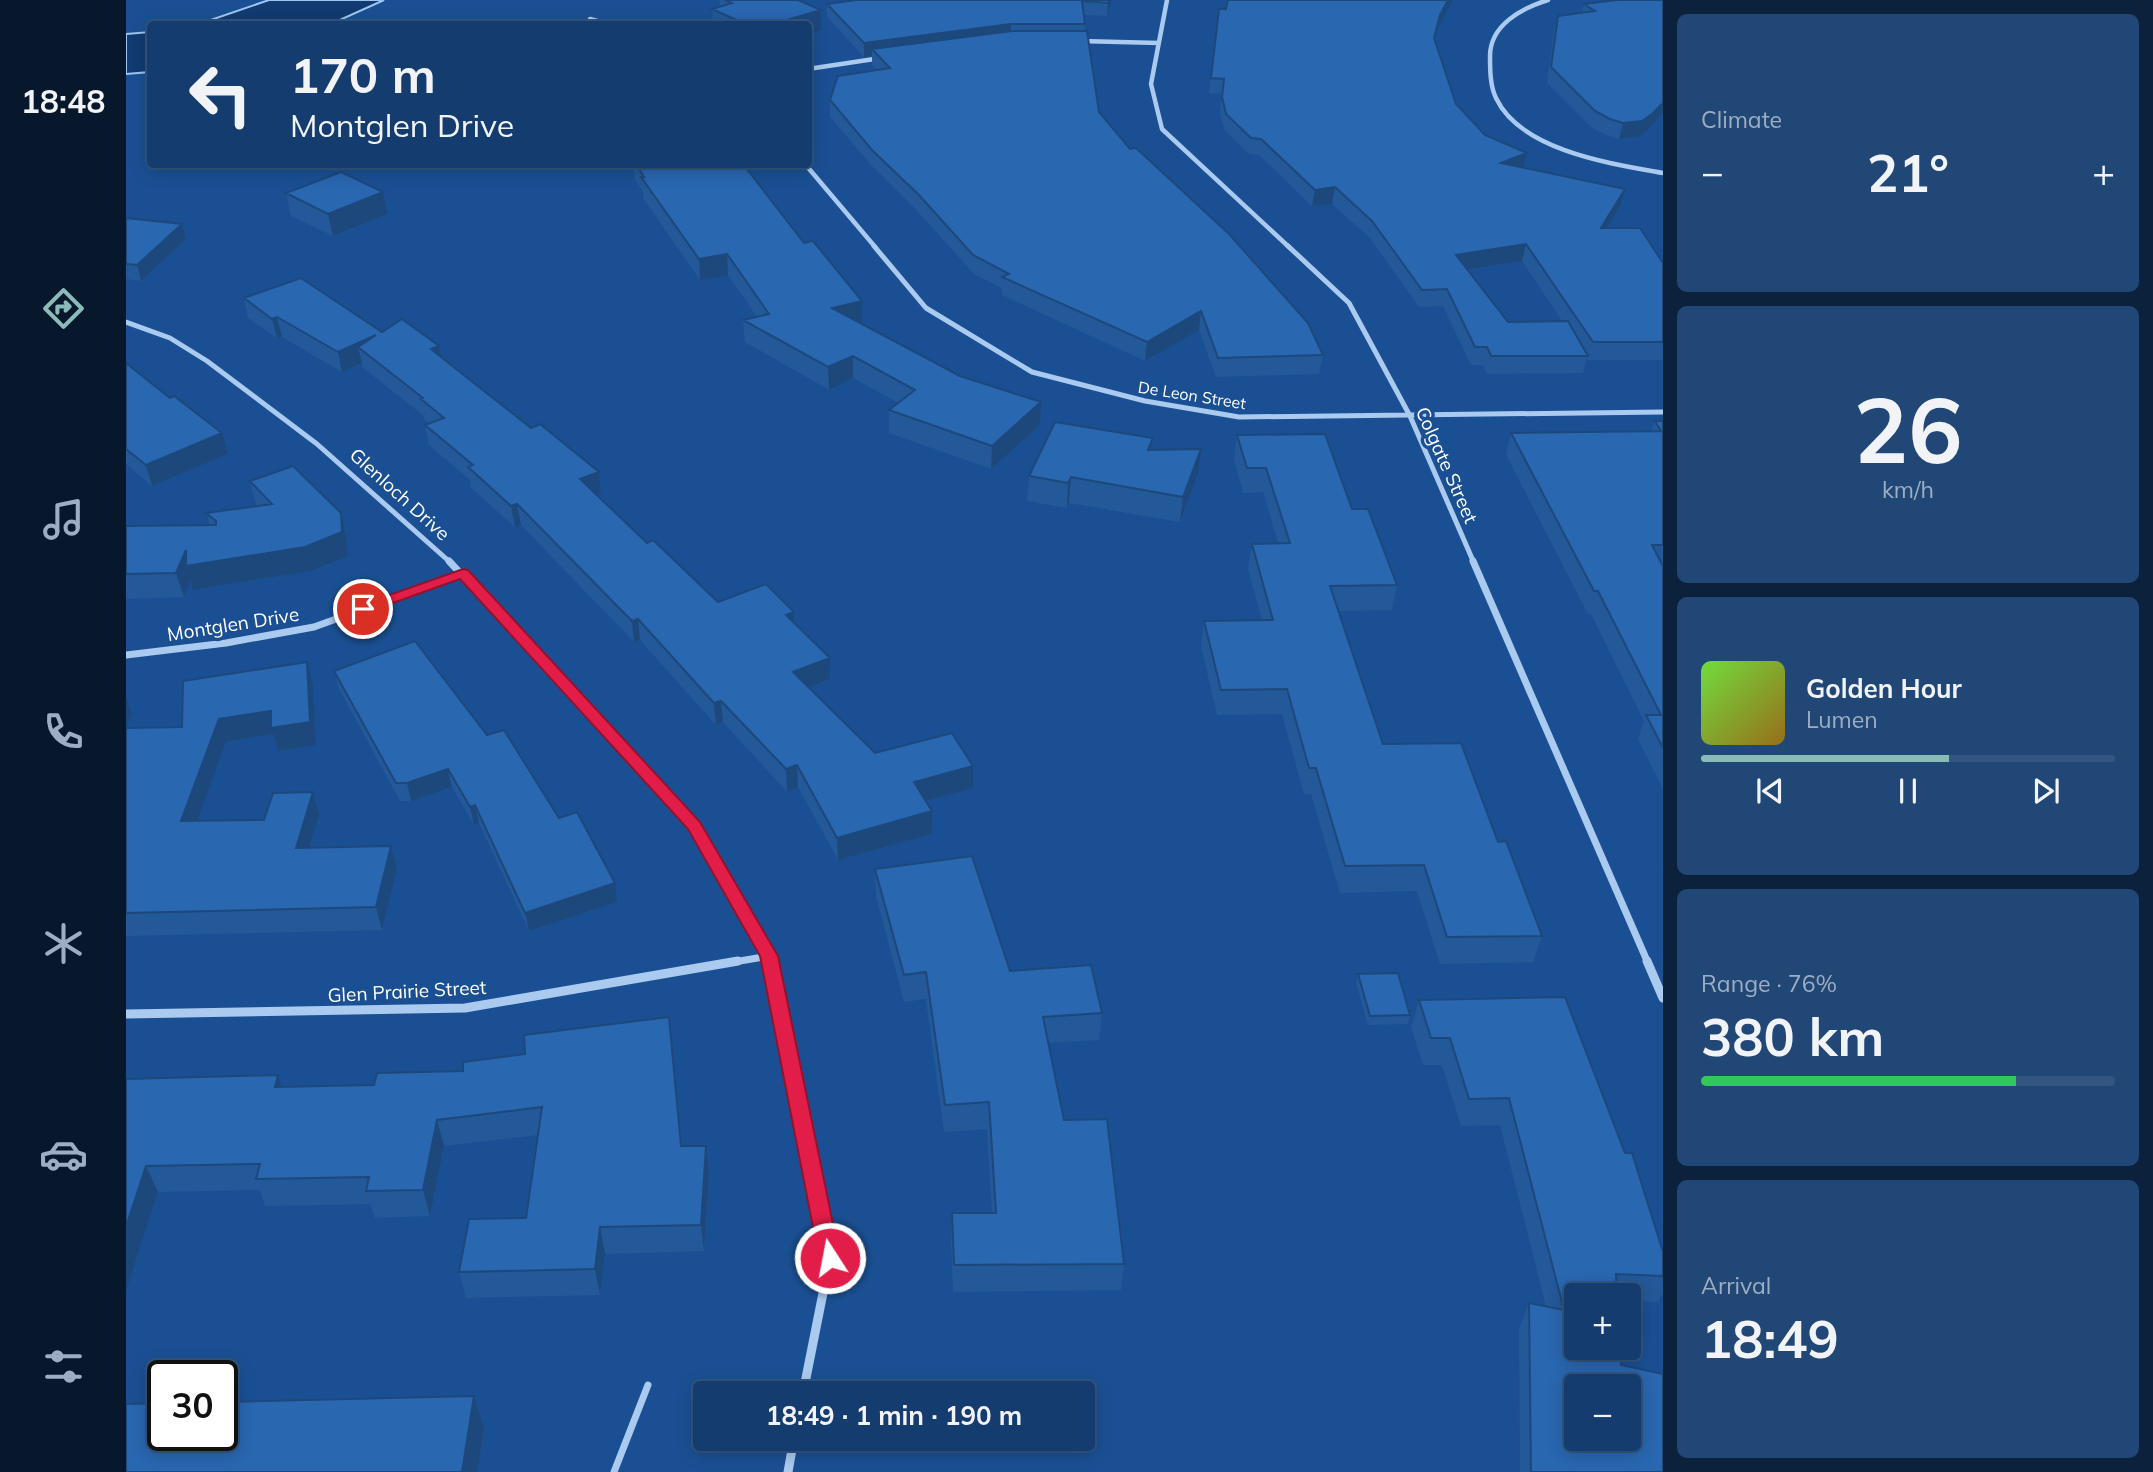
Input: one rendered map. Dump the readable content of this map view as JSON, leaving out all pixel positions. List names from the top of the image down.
{
  "streets": {
    "street": [
      "De Leon Street",
      "Colgate Street",
      "Glenloch Drive",
      "Montglen Drive",
      "Glen Prairie Street"
    ]
  },
  "crossings": [
    ["De Leon Street", "Colgate Street"],
    ["Glenloch Drive", "Montglen Drive"],
    ["Glenloch Drive", "Glen Prairie Street"]
  ],
  "page": {
    "tabs": "18:48",
    "tile": [
      "Climate",
      ["26", "km/h"],
      ["Range · 76%", "380 km"],
      ["Arrival", "18:49"]
    ],
    "turn": ["170 m", "Montglen Drive"],
    "heat": ["−", "21°", "+"],
    "song": ["Golden Hour", "Lumen"],
    "map_buttons": ["+", "−"],
    "limit": "30",
    "trip": "18:49 · 1 min · 190 m"
  }
}
